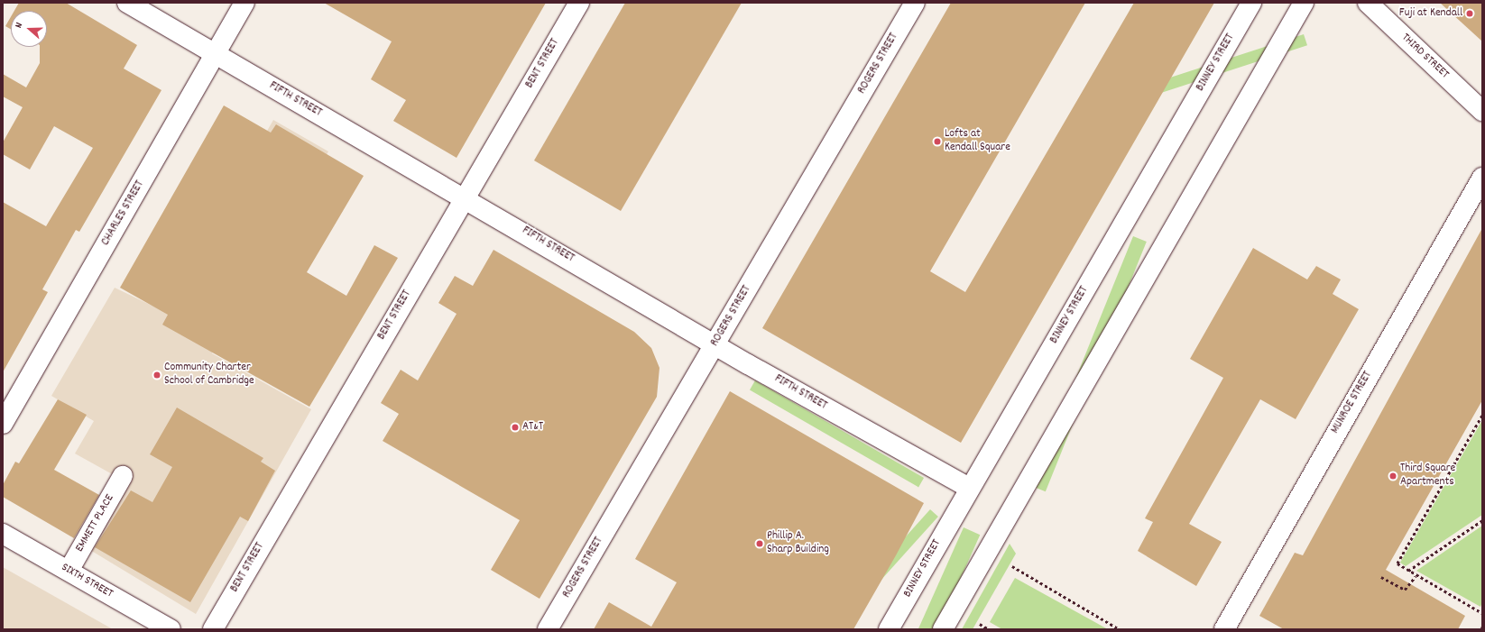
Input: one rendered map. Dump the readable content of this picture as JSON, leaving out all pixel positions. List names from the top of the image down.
{
  "streets": {
    "street": [
      "THIRD STREET",
      "BINNEY STREET",
      "BENT STREET",
      "ROGERS STREET",
      "FIFTH STREET",
      "CHARLES STREET",
      "MUNROE STREET",
      "EMMETT PLACE",
      "SIXTH STREET"
    ]
  },
  "crossings": [
    ["BINNEY STREET", "FIFTH STREET"],
    ["BENT STREET", "FIFTH STREET"],
    ["ROGERS STREET", "FIFTH STREET"],
    ["FIFTH STREET", "CHARLES STREET"],
    ["EMMETT PLACE", "SIXTH STREET"]
  ],
  "places": [
    "Fuji at Kendall",
    "Lofts at Kendall Square",
    "Community Charter School of Cambridge",
    "AT&T",
    "Third Square Apartments",
    "Phillip A. Sharp Building"
  ],
  "north": "left"
}
